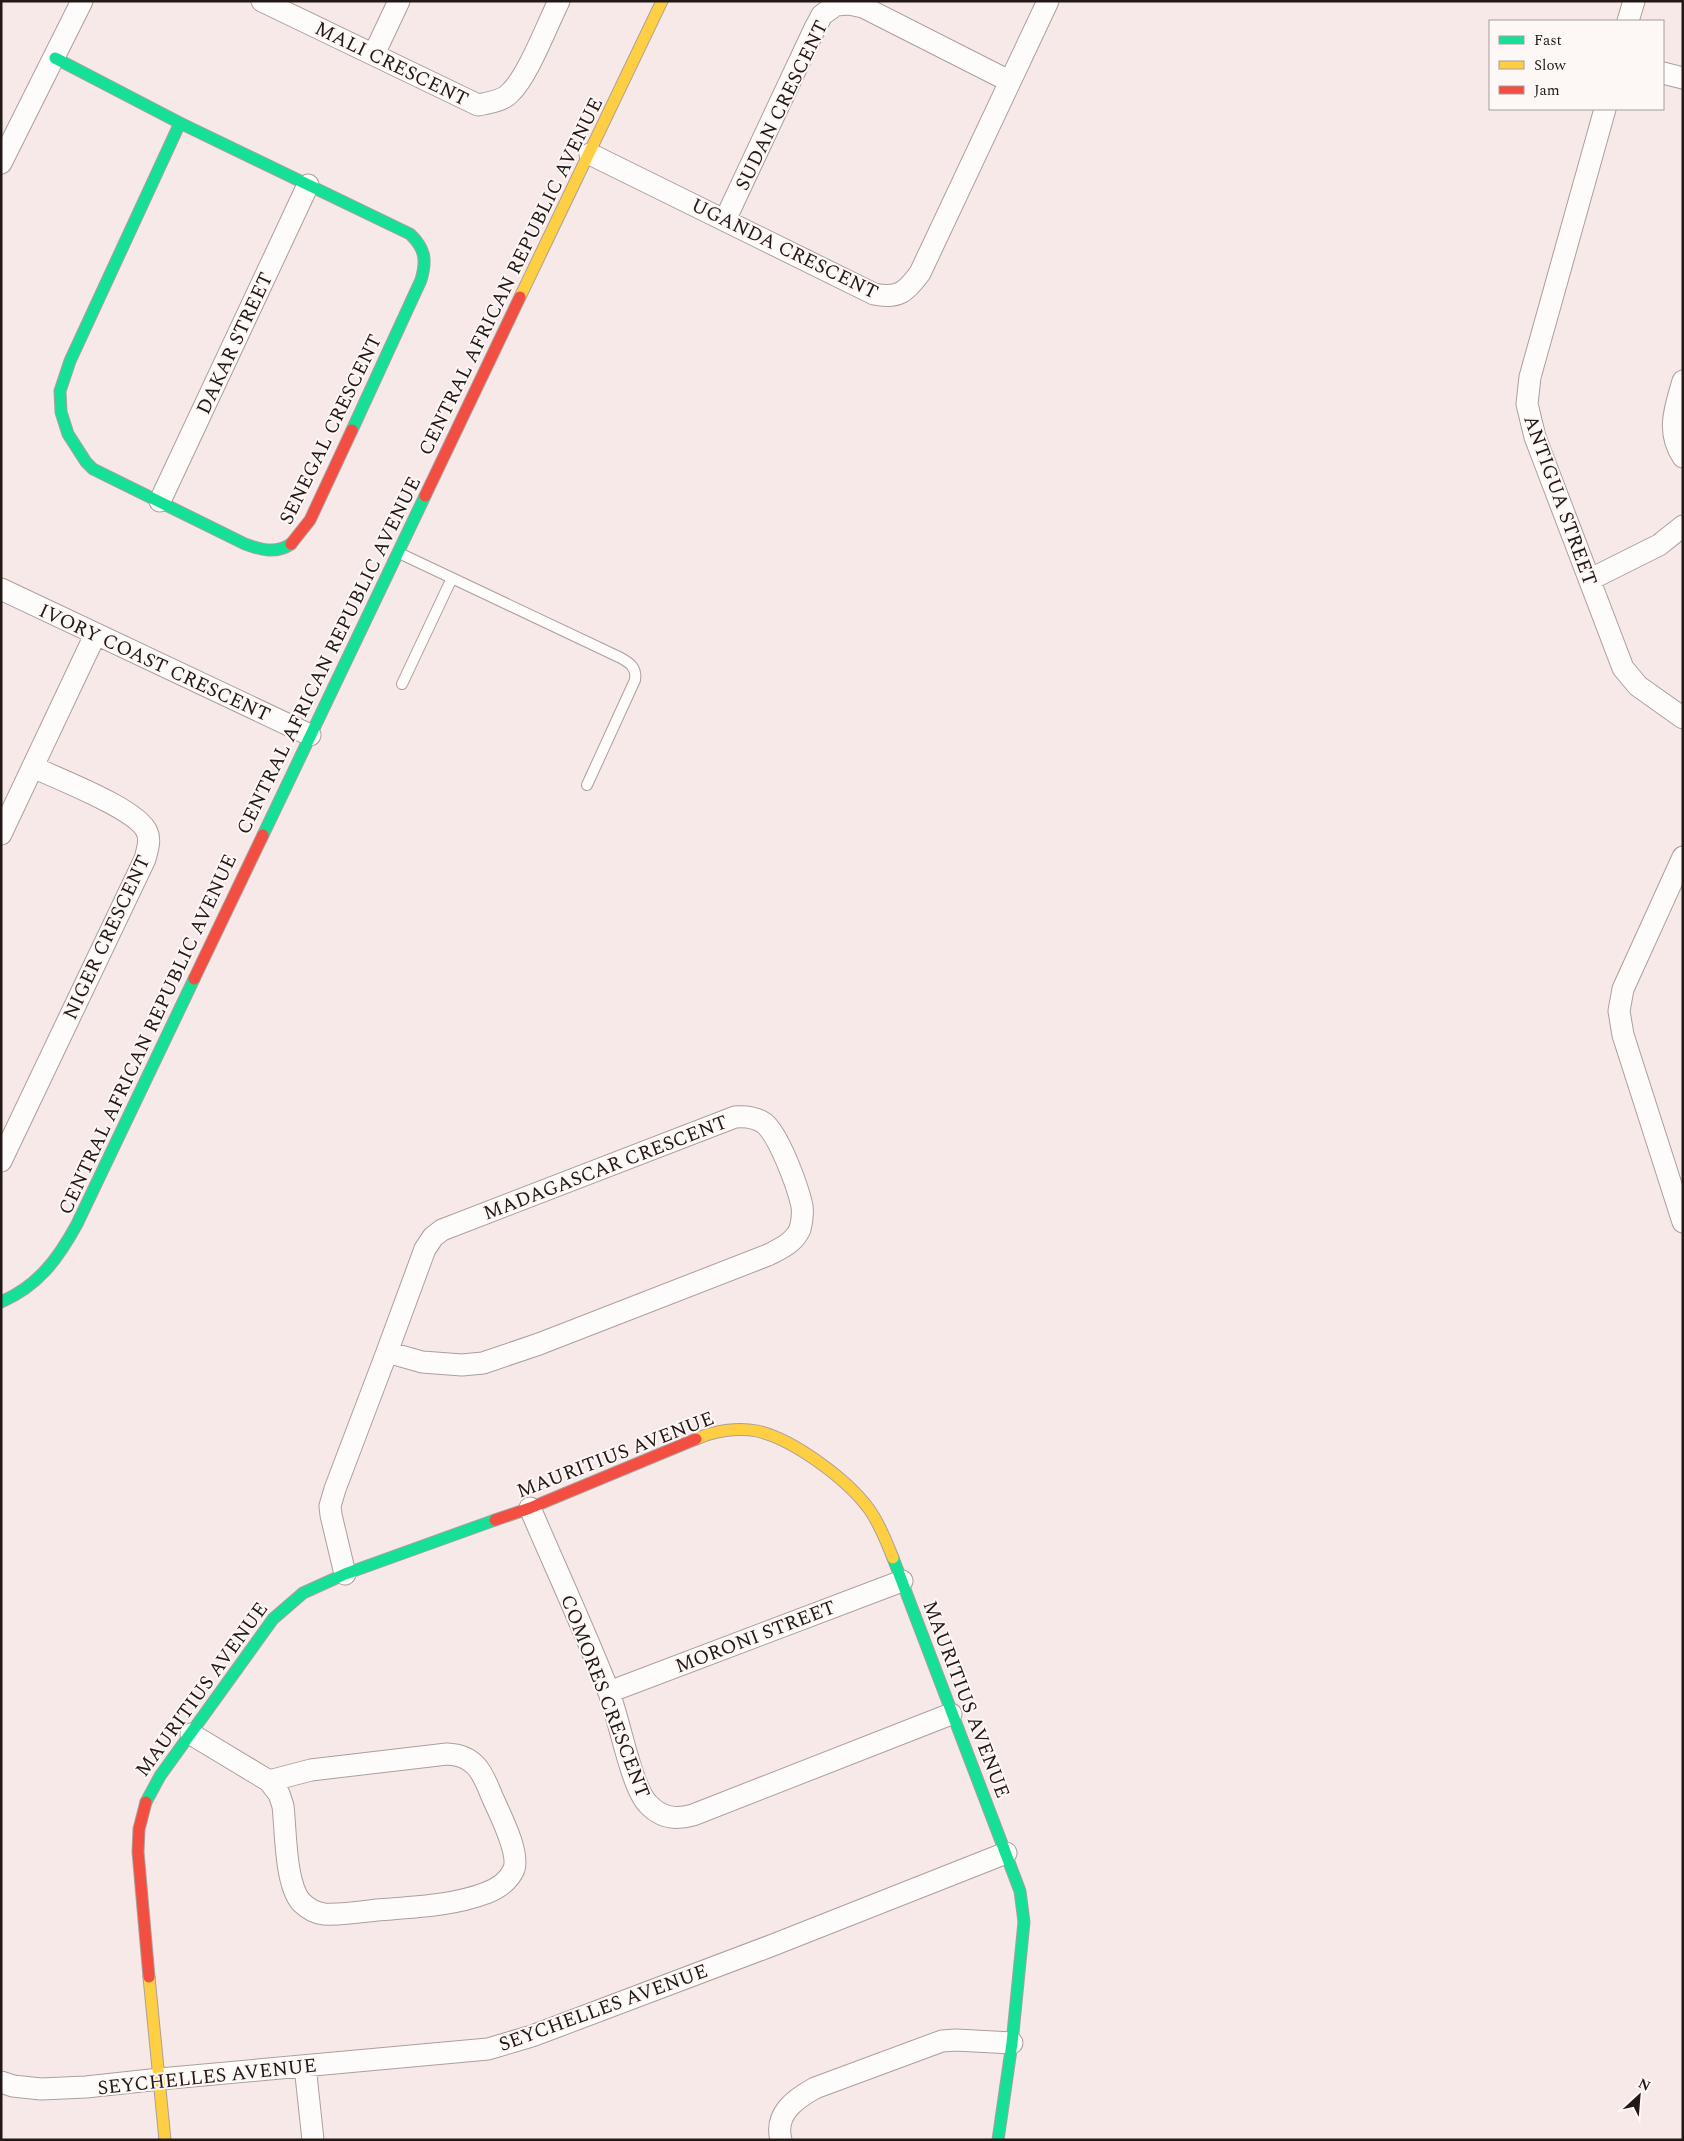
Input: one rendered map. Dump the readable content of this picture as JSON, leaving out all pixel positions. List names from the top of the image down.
{
  "streets": {
    "street": [
      "MALI CRESCENT",
      "SUDAN CRESCENT",
      "UGANDA CRESCENT",
      "CENTRAL AFRICAN REPUBLIC AVENUE",
      "DAKAR STREET",
      "SENEGAL CRESCENT",
      "ANTIGUA STREET",
      "IVORY COAST CRESCENT",
      "NIGER CRESCENT",
      "MADAGASCAR CRESCENT",
      "MAURITIUS AVENUE",
      "MORONI STREET",
      "COMORES CRESCENT",
      "SEYCHELLES AVENUE"
    ]
  },
  "crossings": [
    ["SUDAN CRESCENT", "UGANDA CRESCENT"],
    ["UGANDA CRESCENT", "CENTRAL AFRICAN REPUBLIC AVENUE"],
    ["CENTRAL AFRICAN REPUBLIC AVENUE", "IVORY COAST CRESCENT"],
    ["DAKAR STREET", "SENEGAL CRESCENT"],
    ["MADAGASCAR CRESCENT", "MAURITIUS AVENUE"],
    ["MAURITIUS AVENUE", "MORONI STREET"],
    ["MAURITIUS AVENUE", "COMORES CRESCENT"],
    ["MAURITIUS AVENUE", "SEYCHELLES AVENUE"],
    ["MORONI STREET", "COMORES CRESCENT"]
  ],
  "legend": ["Fast", "Slow", "Jam"],
  "north": "top right"
}
